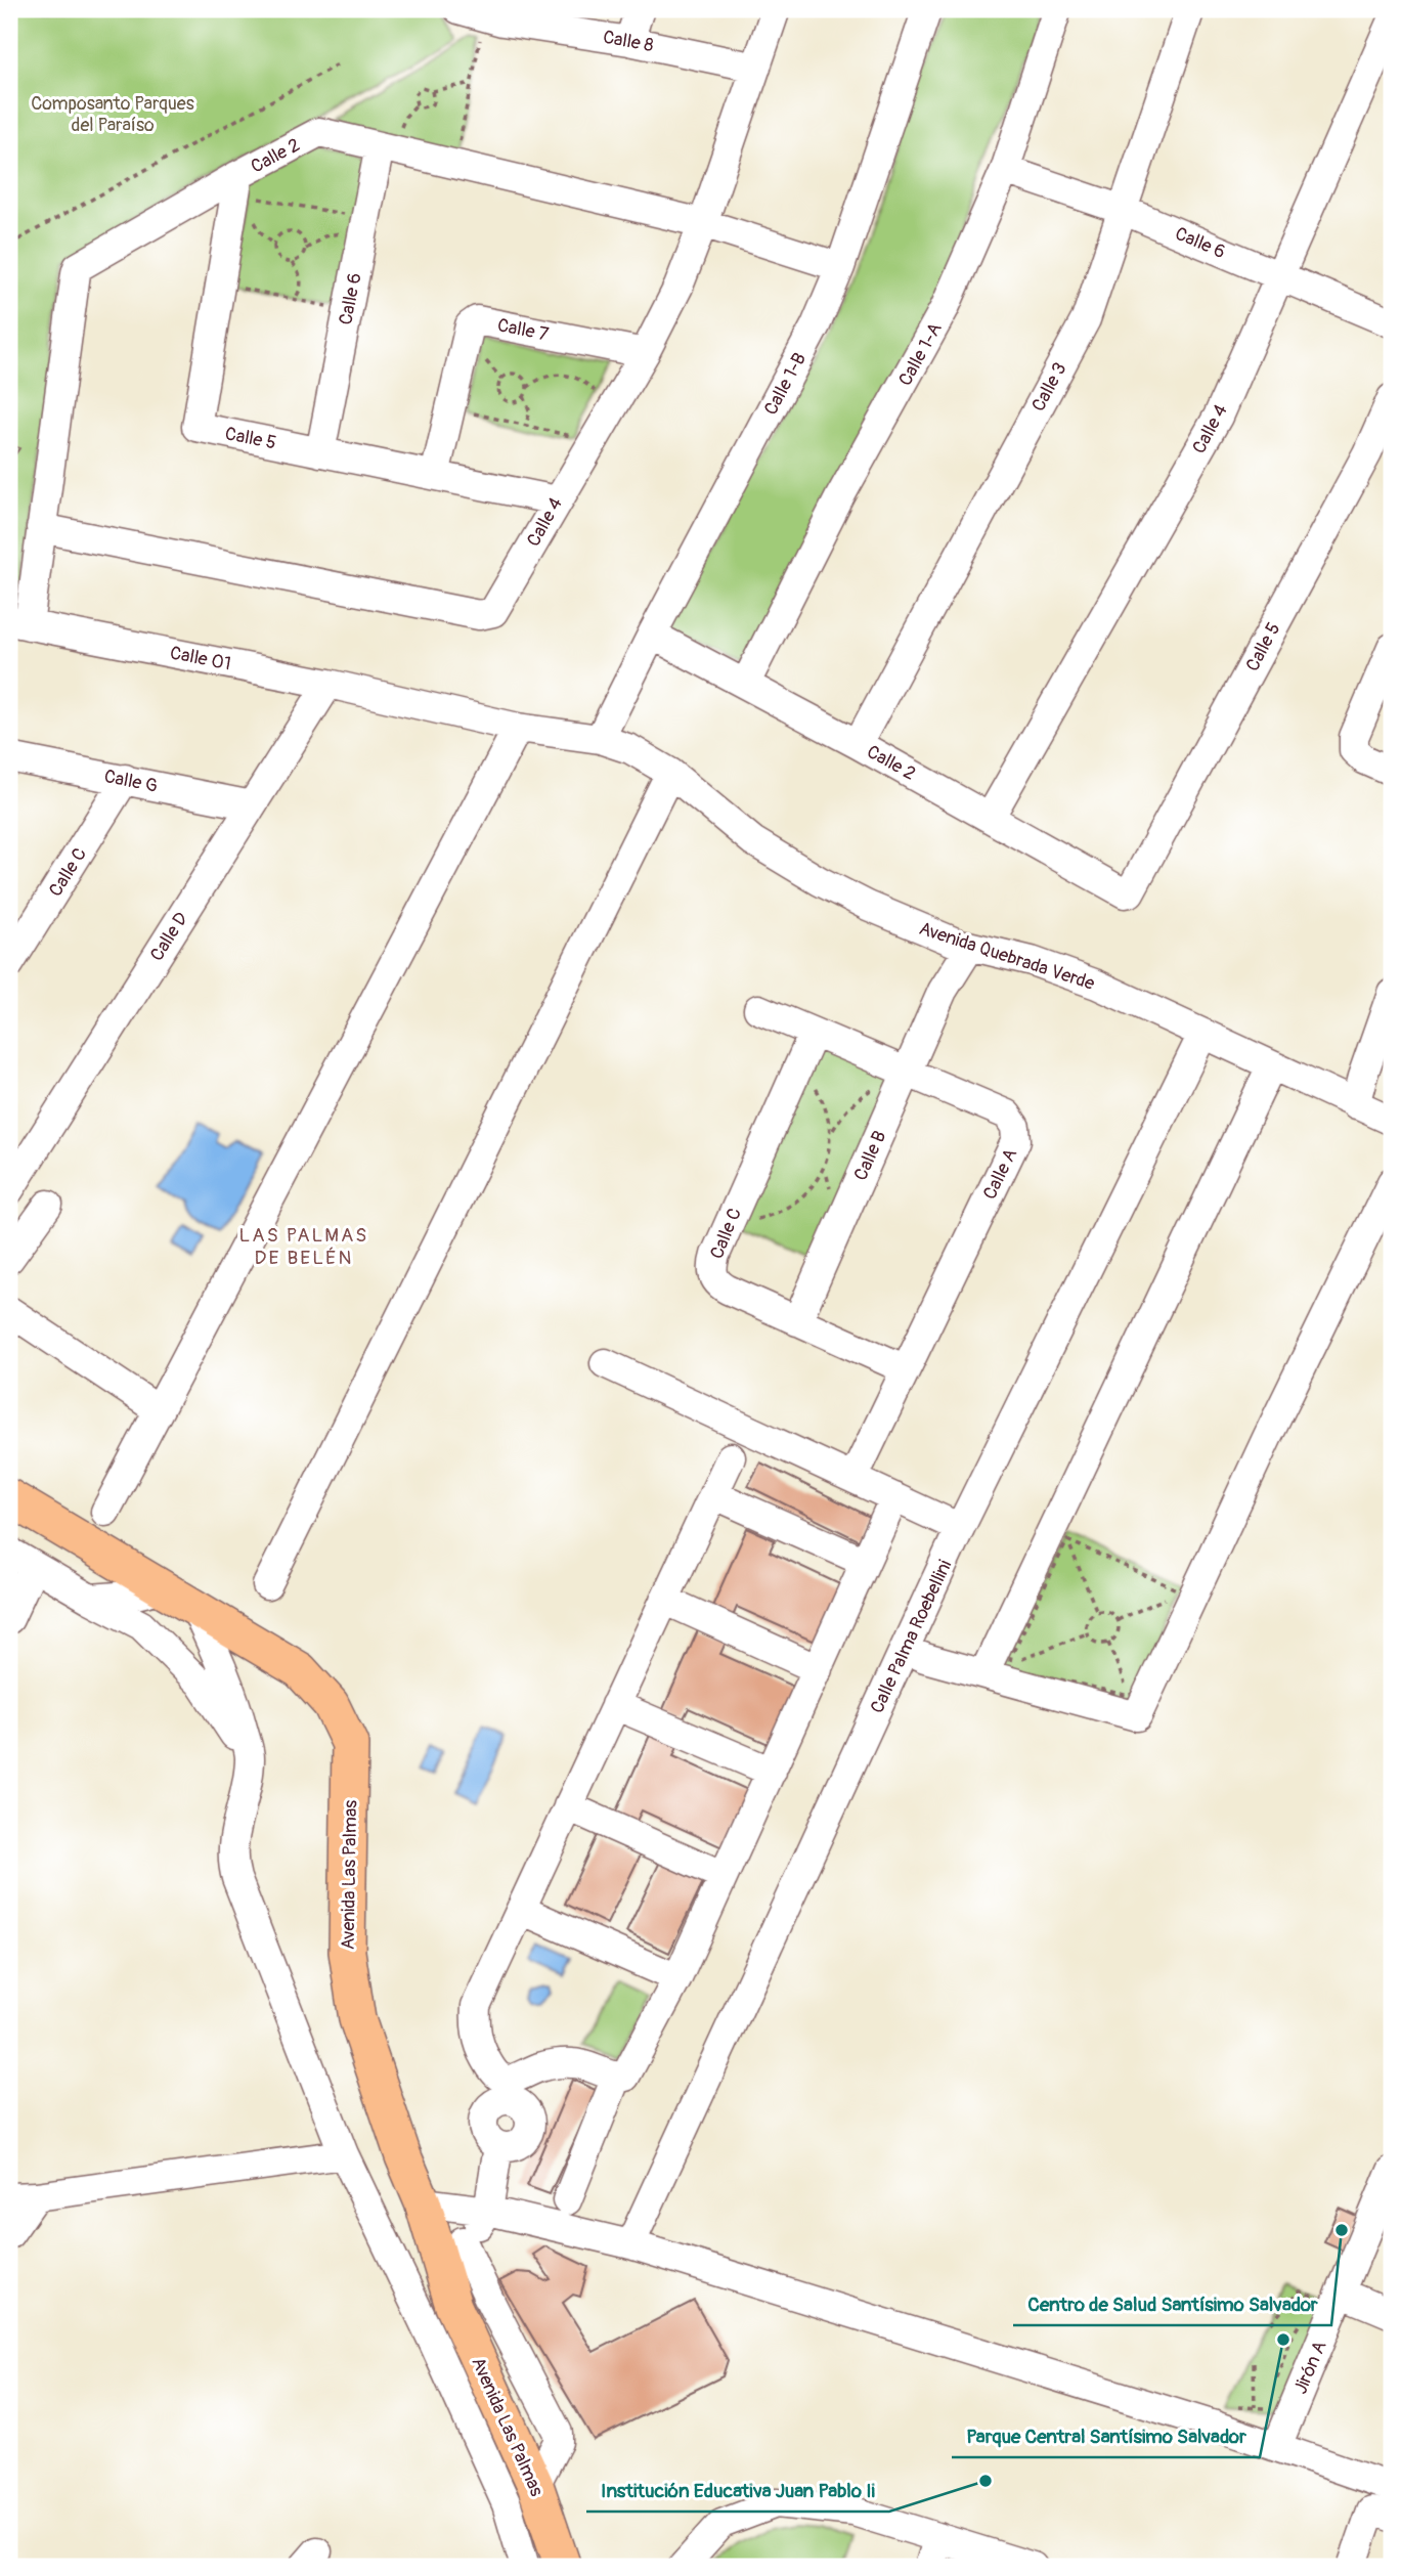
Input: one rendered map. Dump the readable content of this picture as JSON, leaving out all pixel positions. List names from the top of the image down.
{
  "streets": {
    "main road": ["Avenida Las Palmas"],
    "street": [
      "Calle 8",
      "Calle 2",
      "Calle 6",
      "Calle 7",
      "Calle 1-A",
      "Calle 1-B",
      "Calle 3",
      "Calle 4",
      "Calle 5",
      "Calle 01",
      "Calle G",
      "Calle C",
      "Calle D",
      "Avenida Quebrada Verde",
      "Calle B",
      "Calle A",
      "Calle Palma Roebellini",
      "Jirón A"
    ]
  },
  "crossings": [
    ["Calle 8", "Calle 4"],
    ["Calle 2", "Calle 6"],
    ["Calle 2", "Calle 1-A"],
    ["Calle 2", "Calle 1-B"],
    ["Calle 2", "Calle 3"],
    ["Calle 2", "Calle 4"],
    ["Calle 2", "Calle 5"],
    ["Calle 2", "Calle 01"],
    ["Calle 6", "Calle 1-A"],
    ["Calle 6", "Calle 3"],
    ["Calle 6", "Calle 4"],
    ["Calle 6", "Calle 5"],
    ["Calle 7", "Calle 4"],
    ["Calle 7", "Calle 5"],
    ["Calle 1-B", "Avenida Quebrada Verde"],
    ["Calle 4", "Calle 5"],
    ["Calle 01", "Calle D"],
    ["Calle 01", "Avenida Quebrada Verde"],
    ["Calle G", "Calle C"],
    ["Calle G", "Calle D"],
    ["Calle C", "Calle B"],
    ["Calle C", "Calle A"],
    ["Avenida Quebrada Verde", "Calle B"],
    ["Avenida Quebrada Verde", "Calle Palma Roebellini"],
    ["Calle B", "Calle A"]
  ],
  "districts": ["LAS PALMAS DE BELÉN"],
  "parks": ["Composanto Parques del Paraíso"],
  "places": ["Centro de Salud Santísimo Salvador", "Parque Central Santísimo Salvador", "Institución Educativa Juan Pablo Ii"]
}
